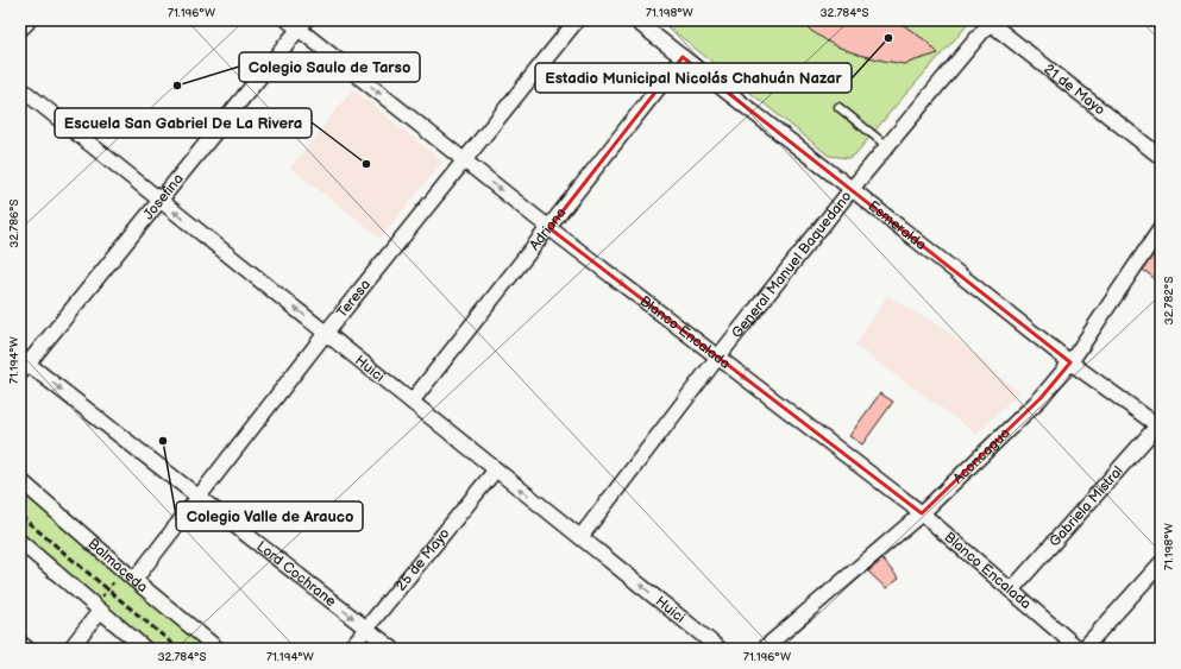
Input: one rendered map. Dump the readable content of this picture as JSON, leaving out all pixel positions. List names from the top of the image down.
{
  "streets": {
    "street": [
      "21 de Mayo",
      "Josefina",
      "Esmeralda",
      "Adriana",
      "General Manuel Baquedano",
      "Teresa",
      "Blanco Encalada",
      "Huici",
      "Aconcagua",
      "Gabriela Mistral",
      "25 de Mayo",
      "Balmaceda",
      "Lord Cochrane"
    ]
  },
  "crossings": [
    ["21 de Mayo", "General Manuel Baquedano"],
    ["Josefina", "Blanco Encalada"],
    ["Josefina", "Huici"],
    ["Josefina", "Lord Cochrane"],
    ["Esmeralda", "Adriana"],
    ["Esmeralda", "General Manuel Baquedano"],
    ["Esmeralda", "Aconcagua"],
    ["Esmeralda", "Gabriela Mistral"],
    ["Adriana", "Blanco Encalada"],
    ["Adriana", "Huici"],
    ["General Manuel Baquedano", "Blanco Encalada"],
    ["General Manuel Baquedano", "Huici"],
    ["Teresa", "Blanco Encalada"],
    ["Teresa", "Huici"],
    ["Teresa", "Balmaceda"],
    ["Teresa", "Lord Cochrane"],
    ["Blanco Encalada", "Aconcagua"],
    ["Blanco Encalada", "Gabriela Mistral"],
    ["Huici", "25 de Mayo"],
    ["25 de Mayo", "Lord Cochrane"]
  ],
  "one_way": ["Blanco Encalada", "Huici", "Lord Cochrane"],
  "places": [
    "Estadio Municipal Nicolás Chahuán Nazar",
    "Colegio Saulo de Tarso",
    "Escuela San Gabriel De La Rivera",
    "Colegio Valle de Arauco"
  ],
  "coordinates": [
    "71.196°W",
    "71.198°W",
    "32.784°S",
    "32.786°S",
    "32.782°S",
    "71.194°W"
  ]
}
